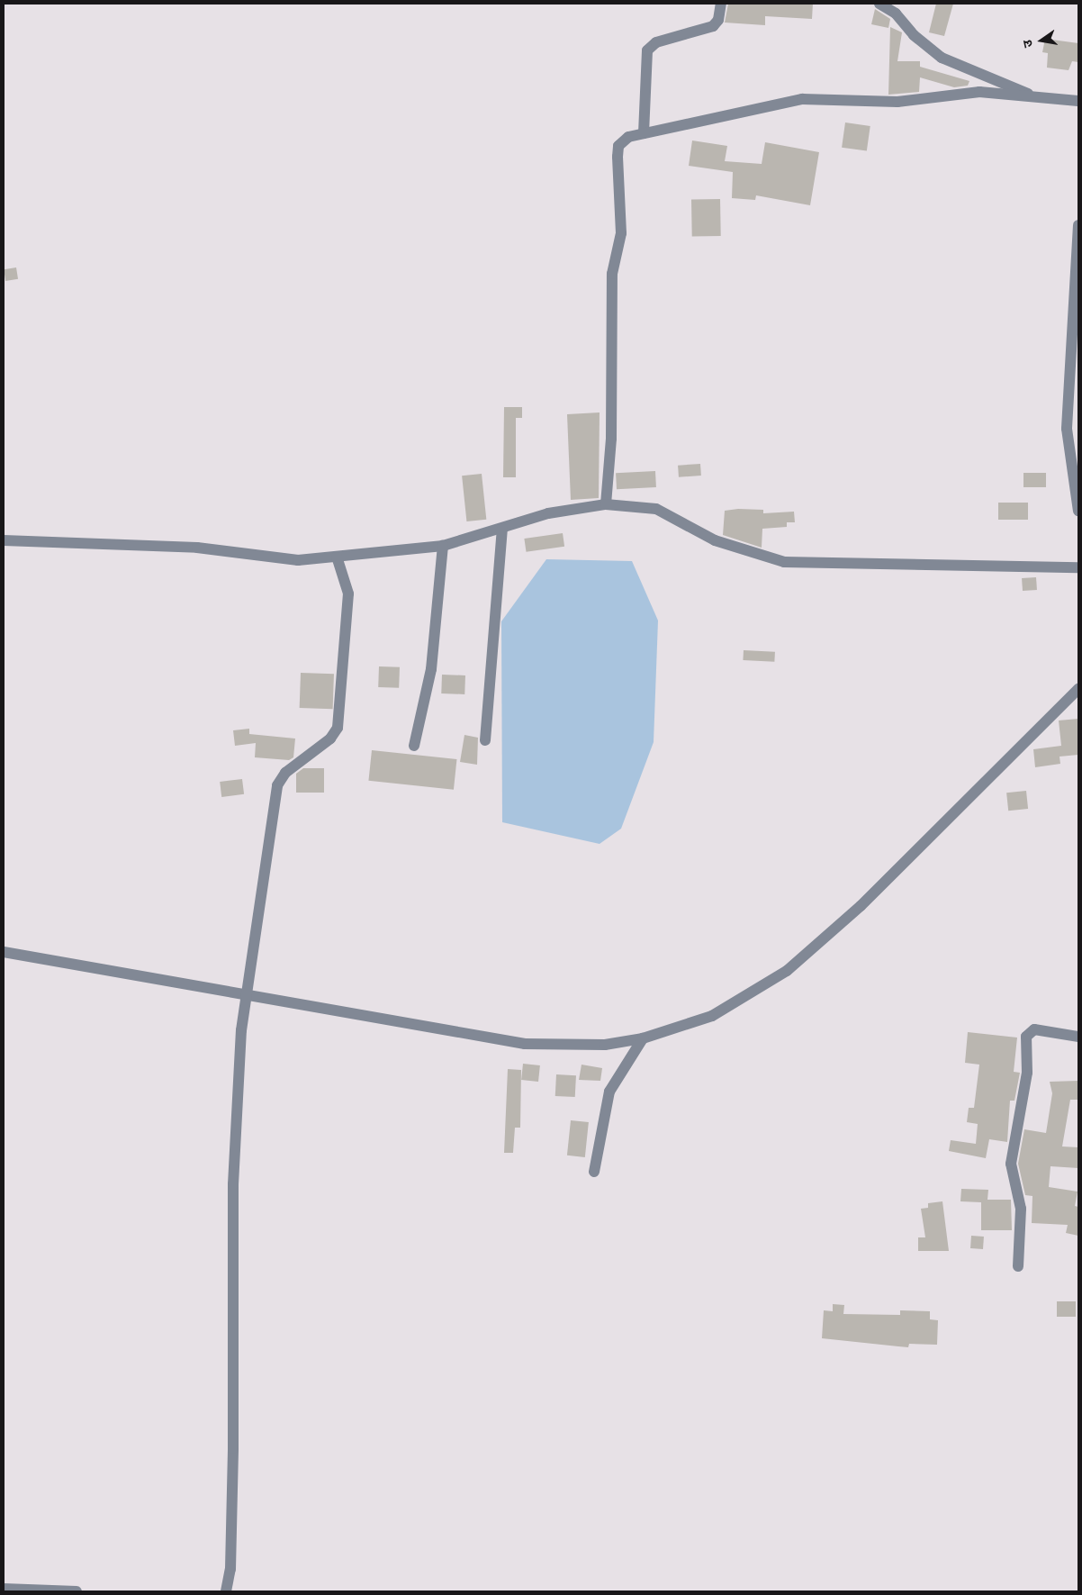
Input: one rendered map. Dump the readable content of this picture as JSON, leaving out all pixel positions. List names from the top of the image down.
{
  "north": "left"
}
